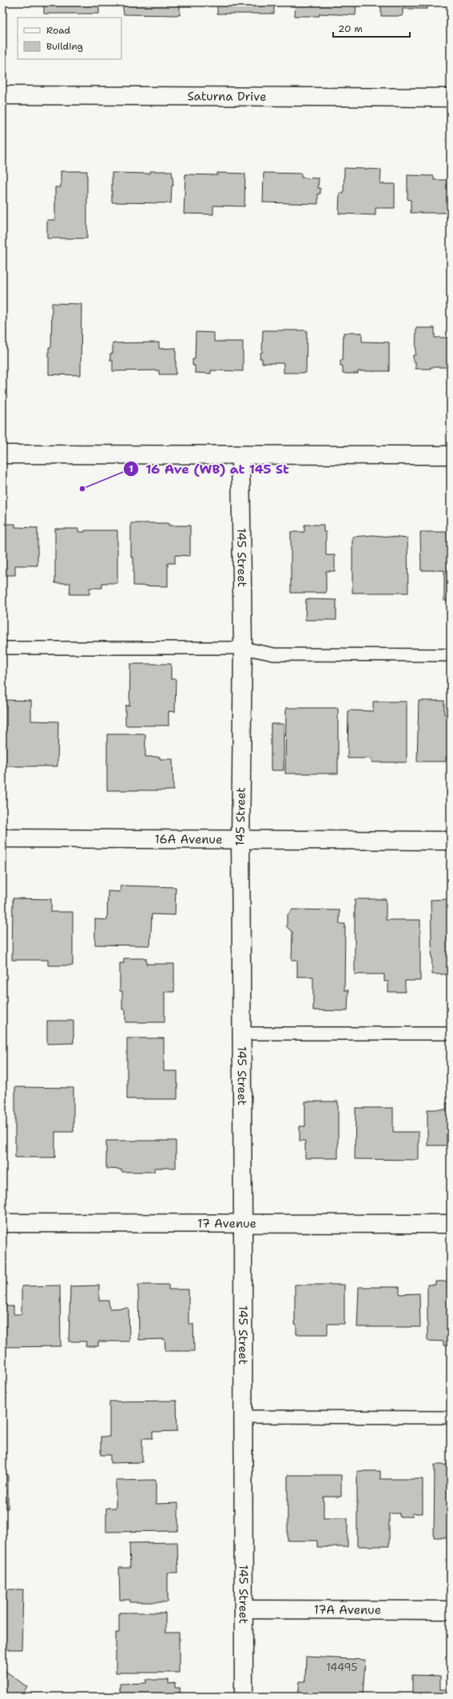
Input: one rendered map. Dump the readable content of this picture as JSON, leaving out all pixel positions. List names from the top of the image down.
{
  "streets": {
    "street": [
      "Saturna Drive",
      "145 Street",
      "16A Avenue",
      "17 Avenue",
      "17A Avenue"
    ]
  },
  "crossings": [
    ["145 Street", "16A Avenue"],
    ["145 Street", "17 Avenue"],
    ["145 Street", "17A Avenue"]
  ],
  "places": ["16 Ave (WB) at 145 St"],
  "house_numbers": ["14495"],
  "legend": ["Road", "Building"],
  "scale_bar": "20 m"
}
